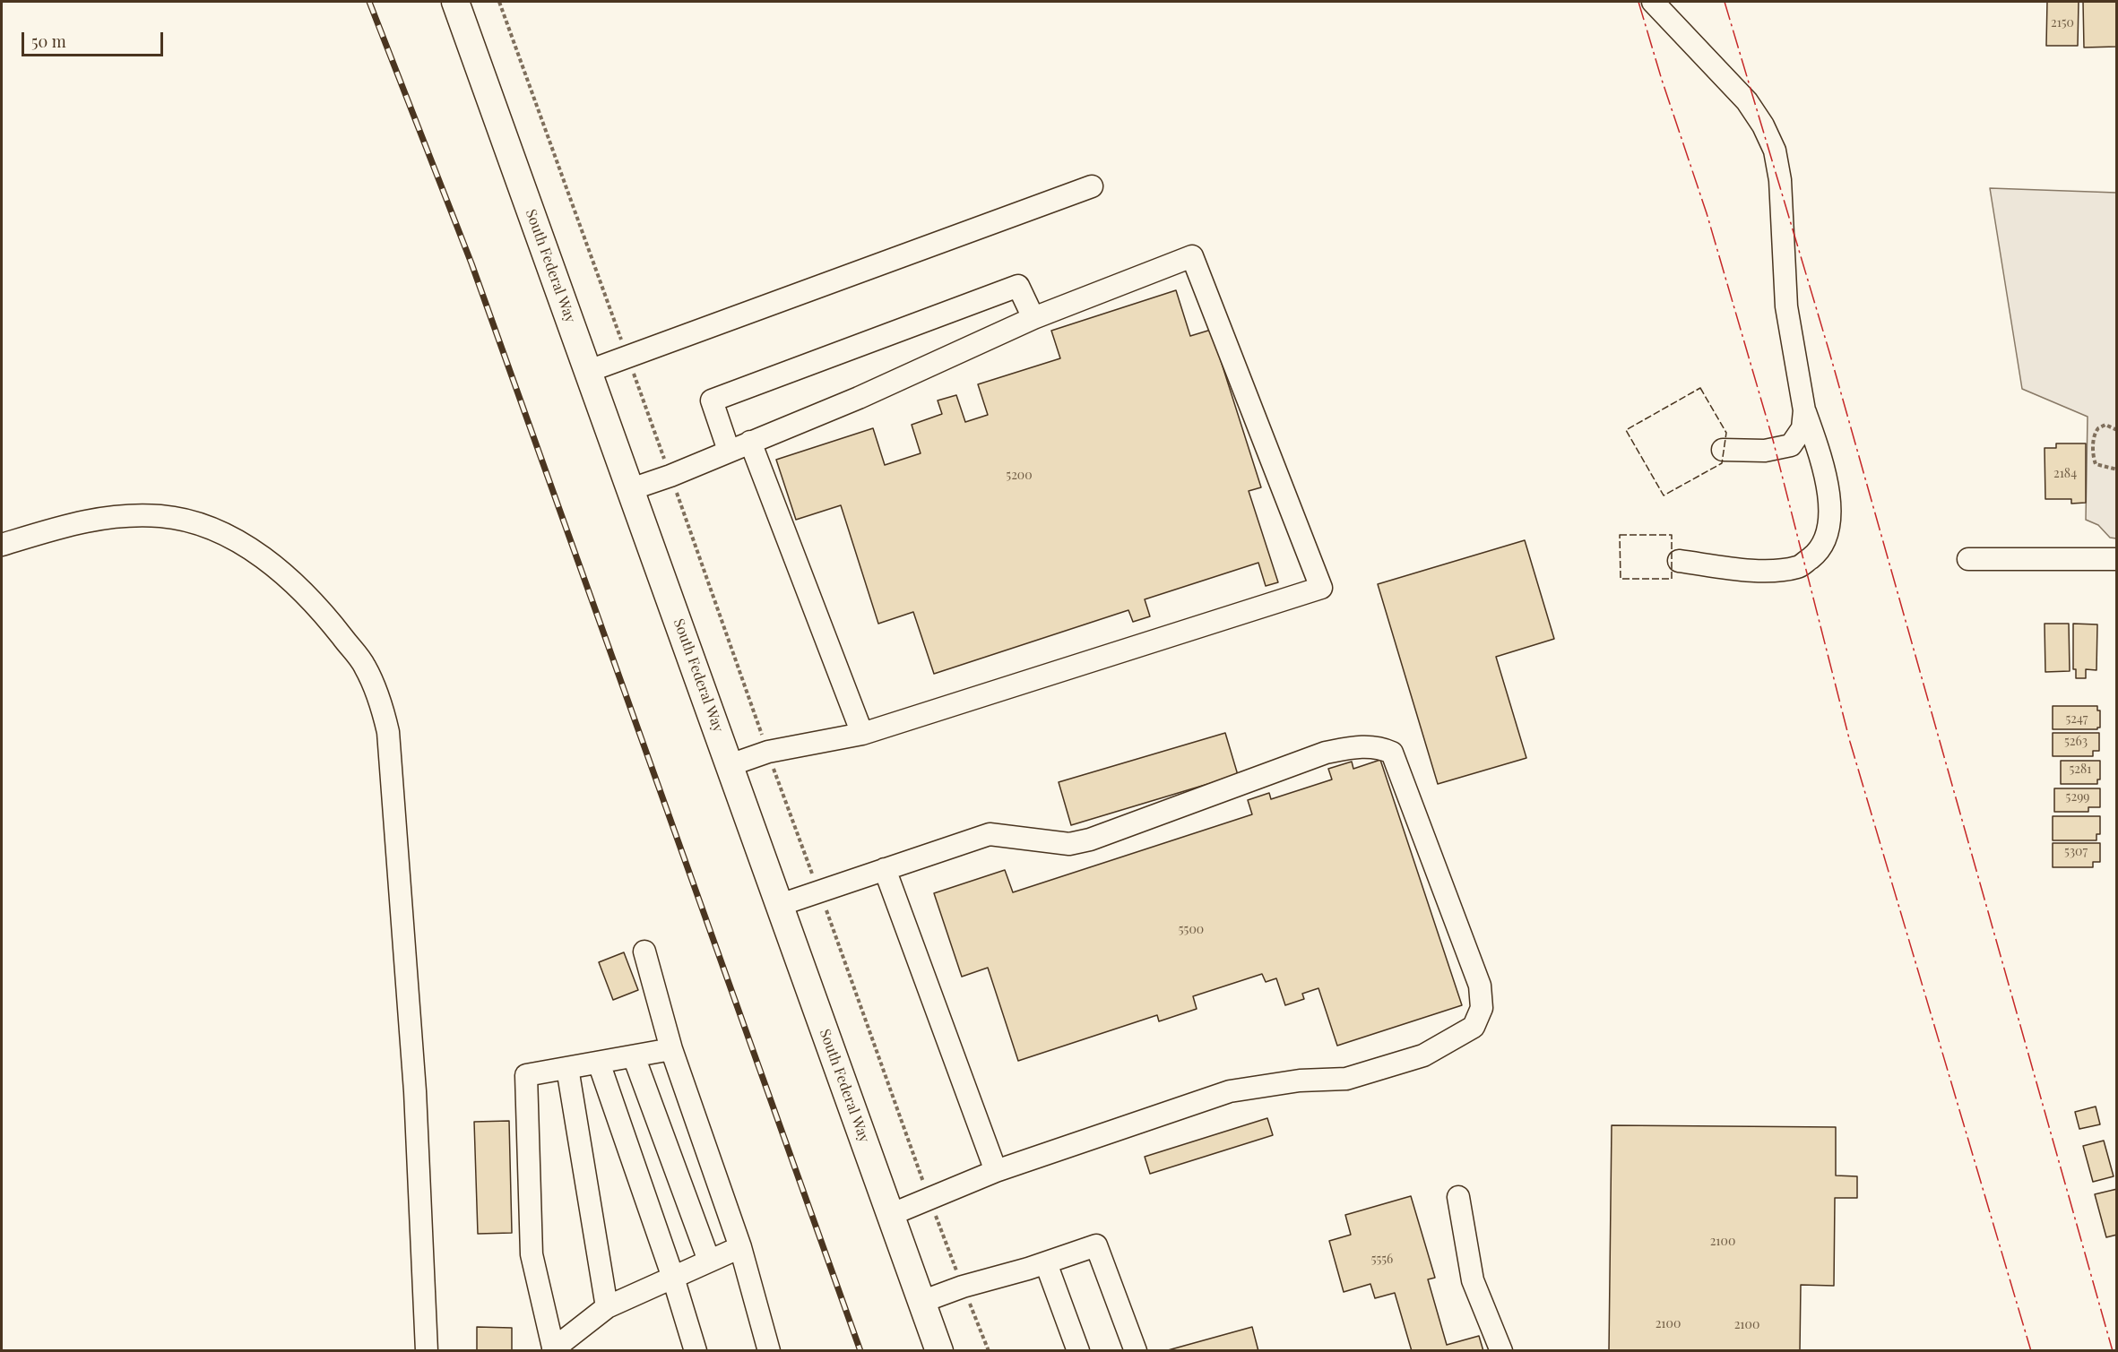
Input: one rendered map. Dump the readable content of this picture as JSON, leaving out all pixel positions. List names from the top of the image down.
{
  "streets": {
    "main road": ["South Federal Way"]
  },
  "house_numbers": [
    "2150",
    "2184",
    "5200",
    "5247",
    "5263",
    "5281",
    "5299",
    "5307",
    "5500",
    "2100",
    "5556",
    "2100",
    "2100"
  ],
  "scale_bar": "50 m"
}
